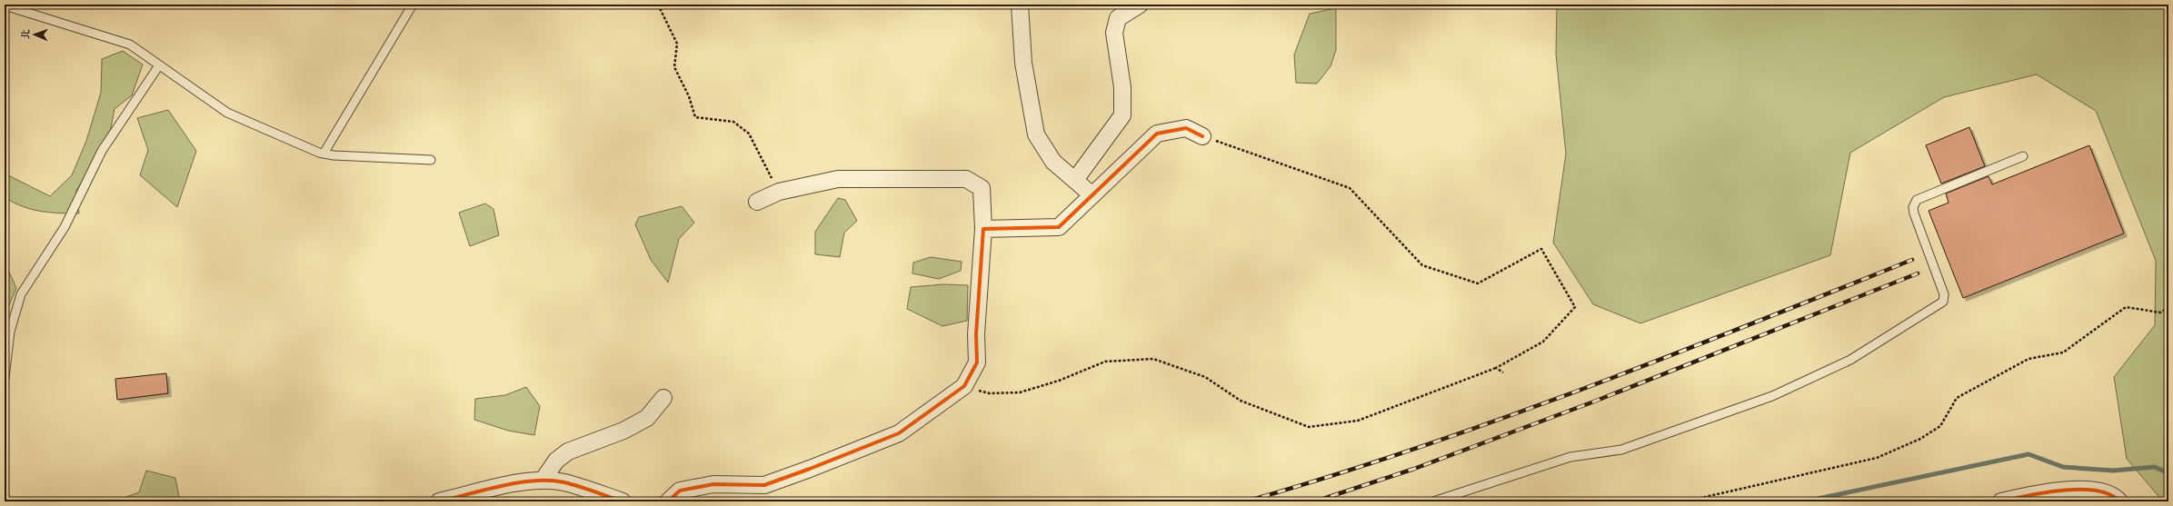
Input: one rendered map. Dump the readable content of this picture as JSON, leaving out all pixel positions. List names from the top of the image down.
{
  "north": "left"
}
